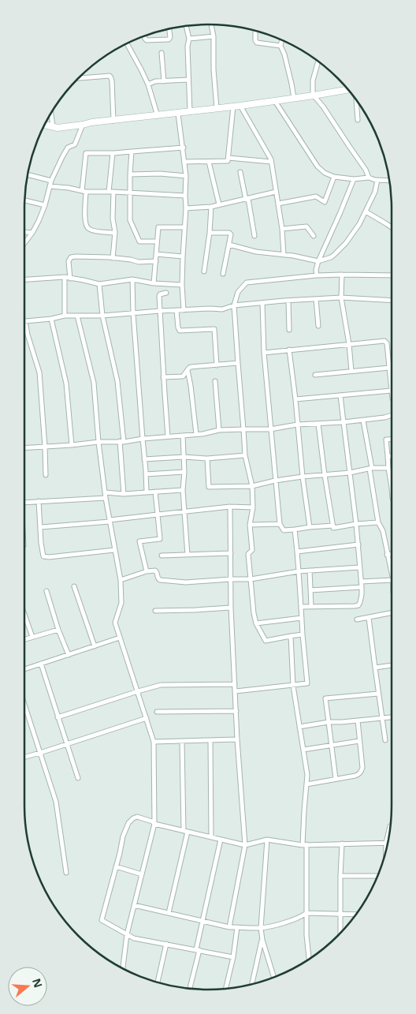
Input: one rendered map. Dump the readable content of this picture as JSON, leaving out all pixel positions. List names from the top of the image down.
{
  "north": "right"
}
